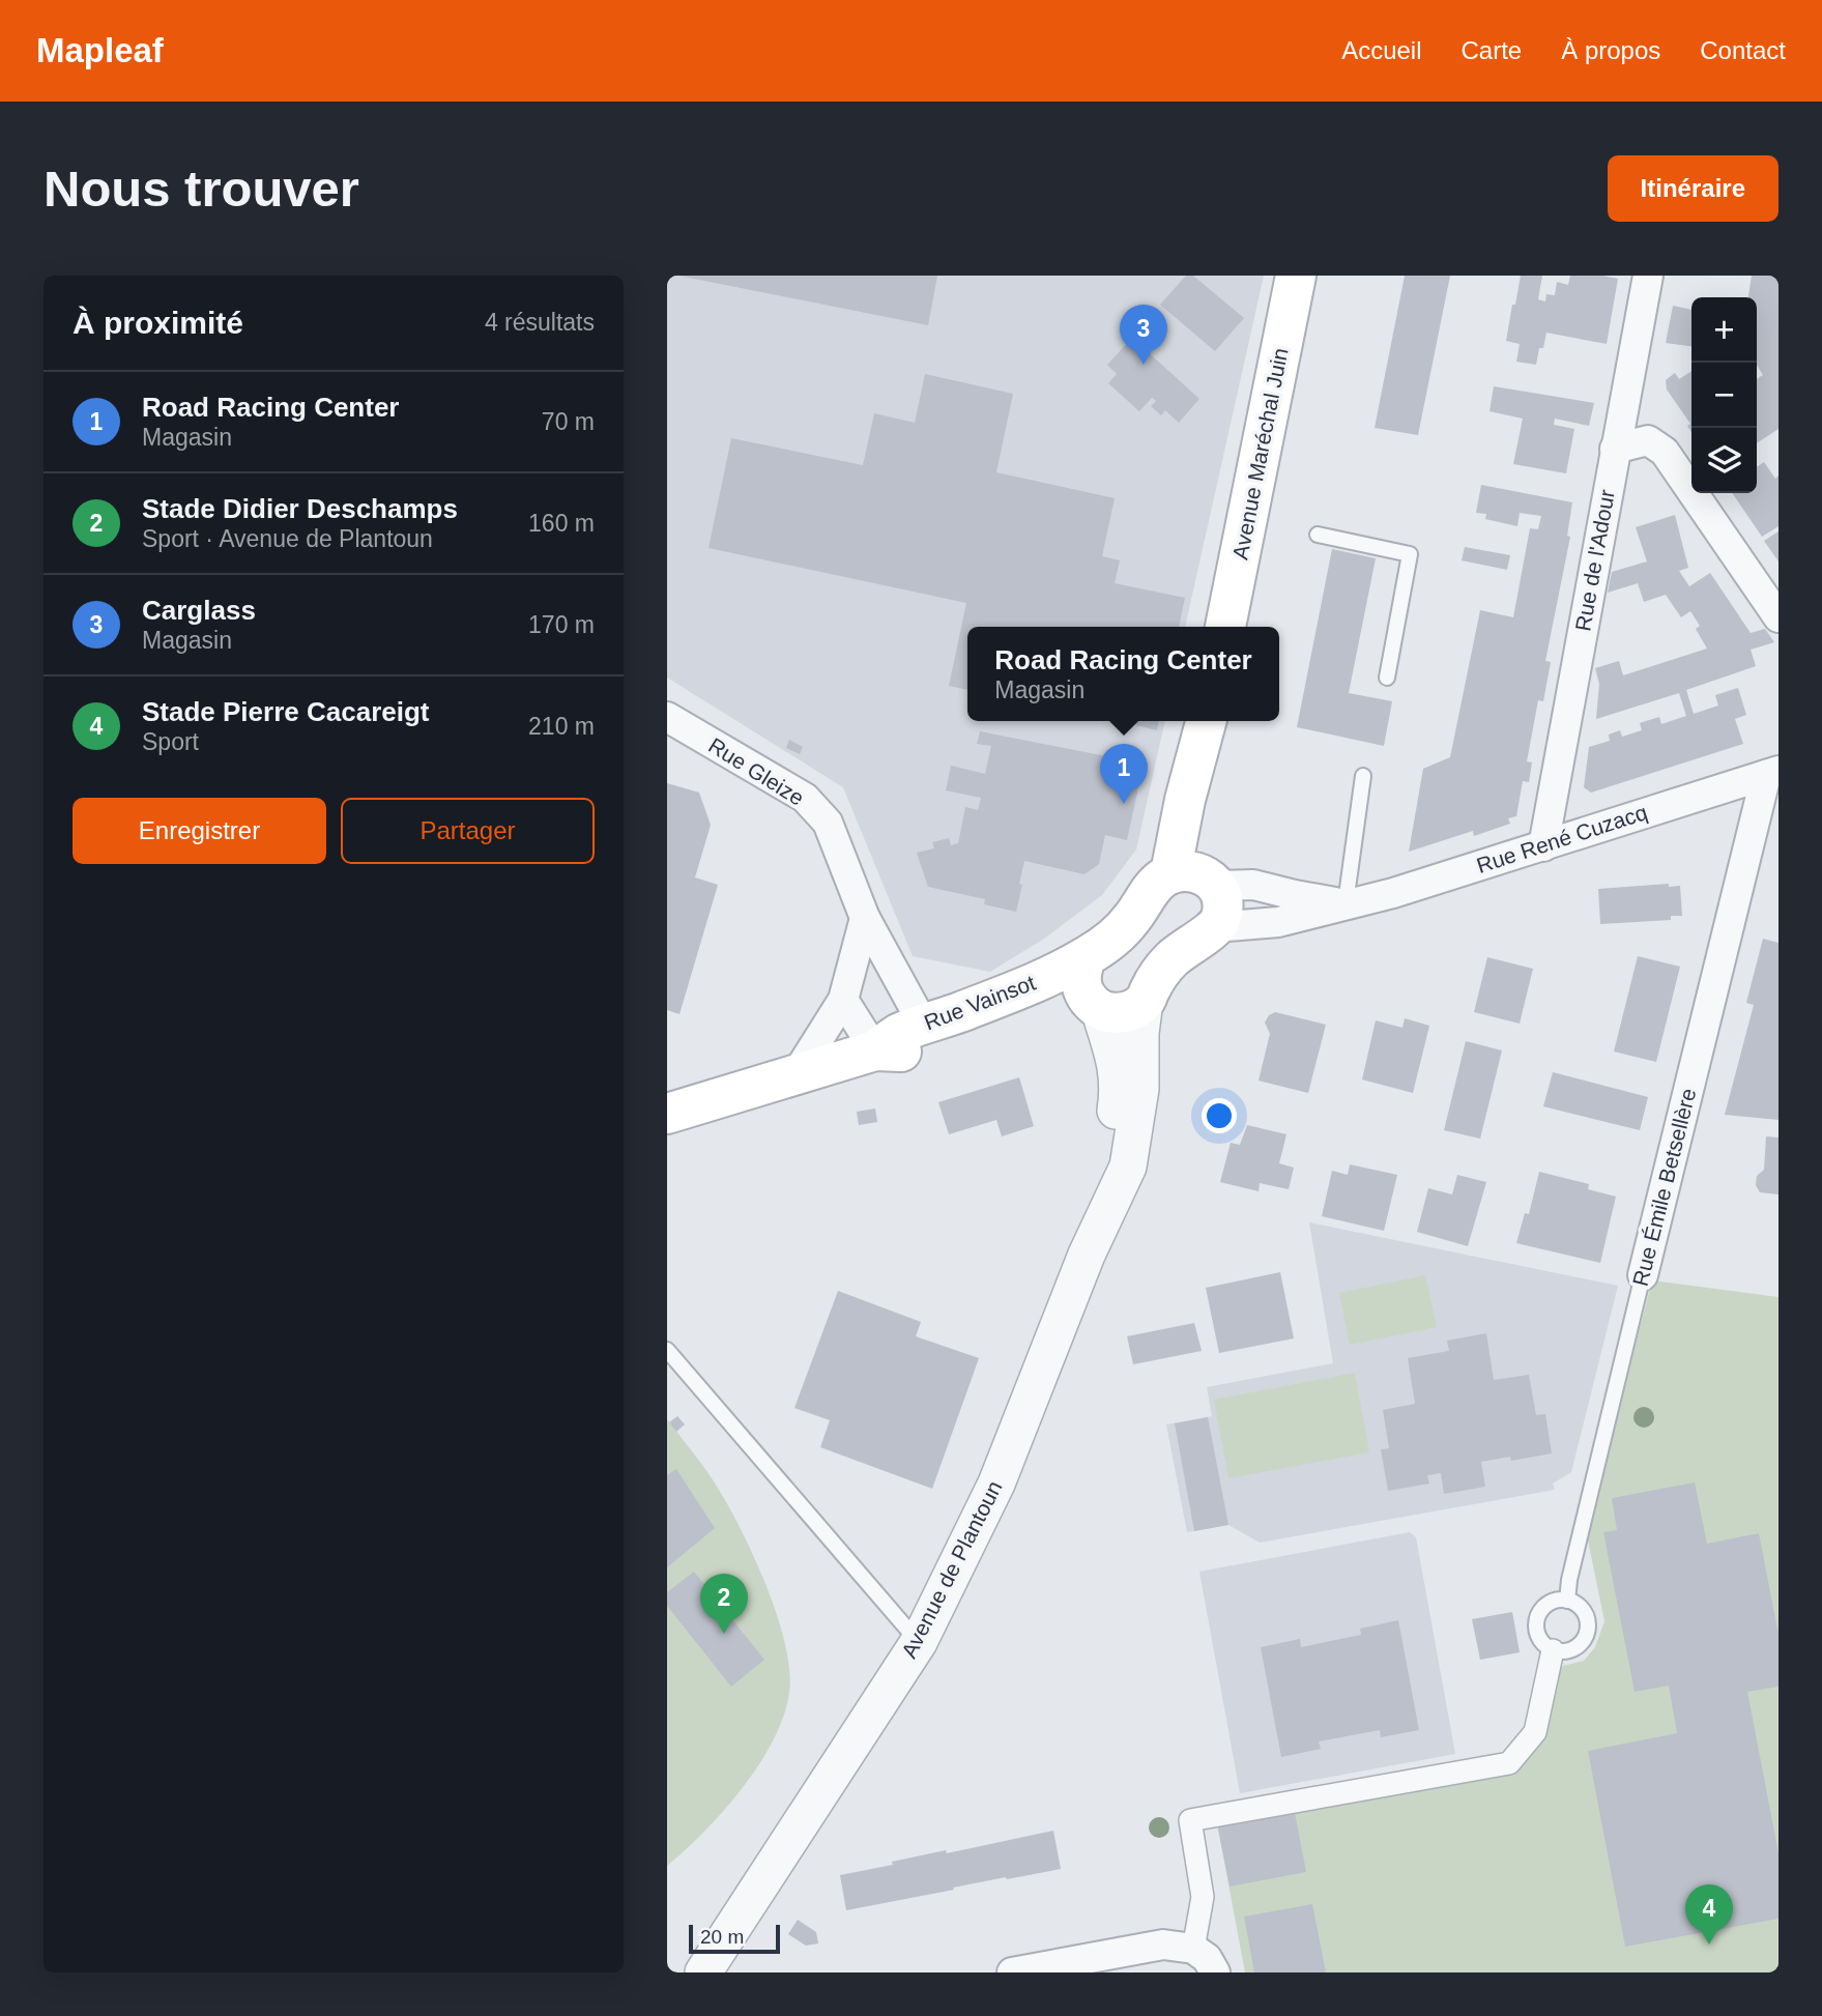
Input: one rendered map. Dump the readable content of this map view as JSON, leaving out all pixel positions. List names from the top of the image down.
{
  "streets": {
    "main road": ["Avenue Maréchal Juin", "Rue Vainsot"],
    "street": [
      "Rue de l'Adour",
      "Rue Gleize",
      "Rue René Cuzacq",
      "Rue Émile Betsellère",
      "Avenue de Plantoun"
    ]
  },
  "crossings": [
    ["Rue de l'Adour", "Rue René Cuzacq"],
    ["Rue Gleize", "Rue Vainsot"],
    ["Rue René Cuzacq", "Rue Émile Betsellère"],
    ["Rue Vainsot", "Avenue de Plantoun"]
  ],
  "scale_bar": "20 m",
  "page": {
    "header": "Mapleaf",
    "nav": [
      "Accueil",
      "Carte",
      "À propos",
      "Contact"
    ],
    "buttons": [
      "Itinéraire",
      ["Enregistrer", "Partager"]
    ],
    "title": "Nous trouver",
    "heading": ["À proximité", "4 résultats"],
    "map_buttons": ["+", "−"],
    "pins": [
      "3",
      "1",
      "2",
      "4"
    ],
    "list": [
      {
        "mark": "1",
        "name": "Road Racing Center",
        "note": "Magasin",
        "value": "70 m"
      },
      {
        "mark": "2",
        "name": "Stade Didier Deschamps",
        "note": "Sport · Avenue de Plantoun",
        "value": "160 m"
      },
      {
        "mark": "3",
        "name": "Carglass",
        "note": "Magasin",
        "value": "170 m"
      },
      {
        "mark": "4",
        "name": "Stade Pierre Cacareigt",
        "note": "Sport",
        "value": "210 m"
      }
    ],
    "popup": ["Road Racing Center", "Magasin"],
    "scale": "20 m"
  }
}
